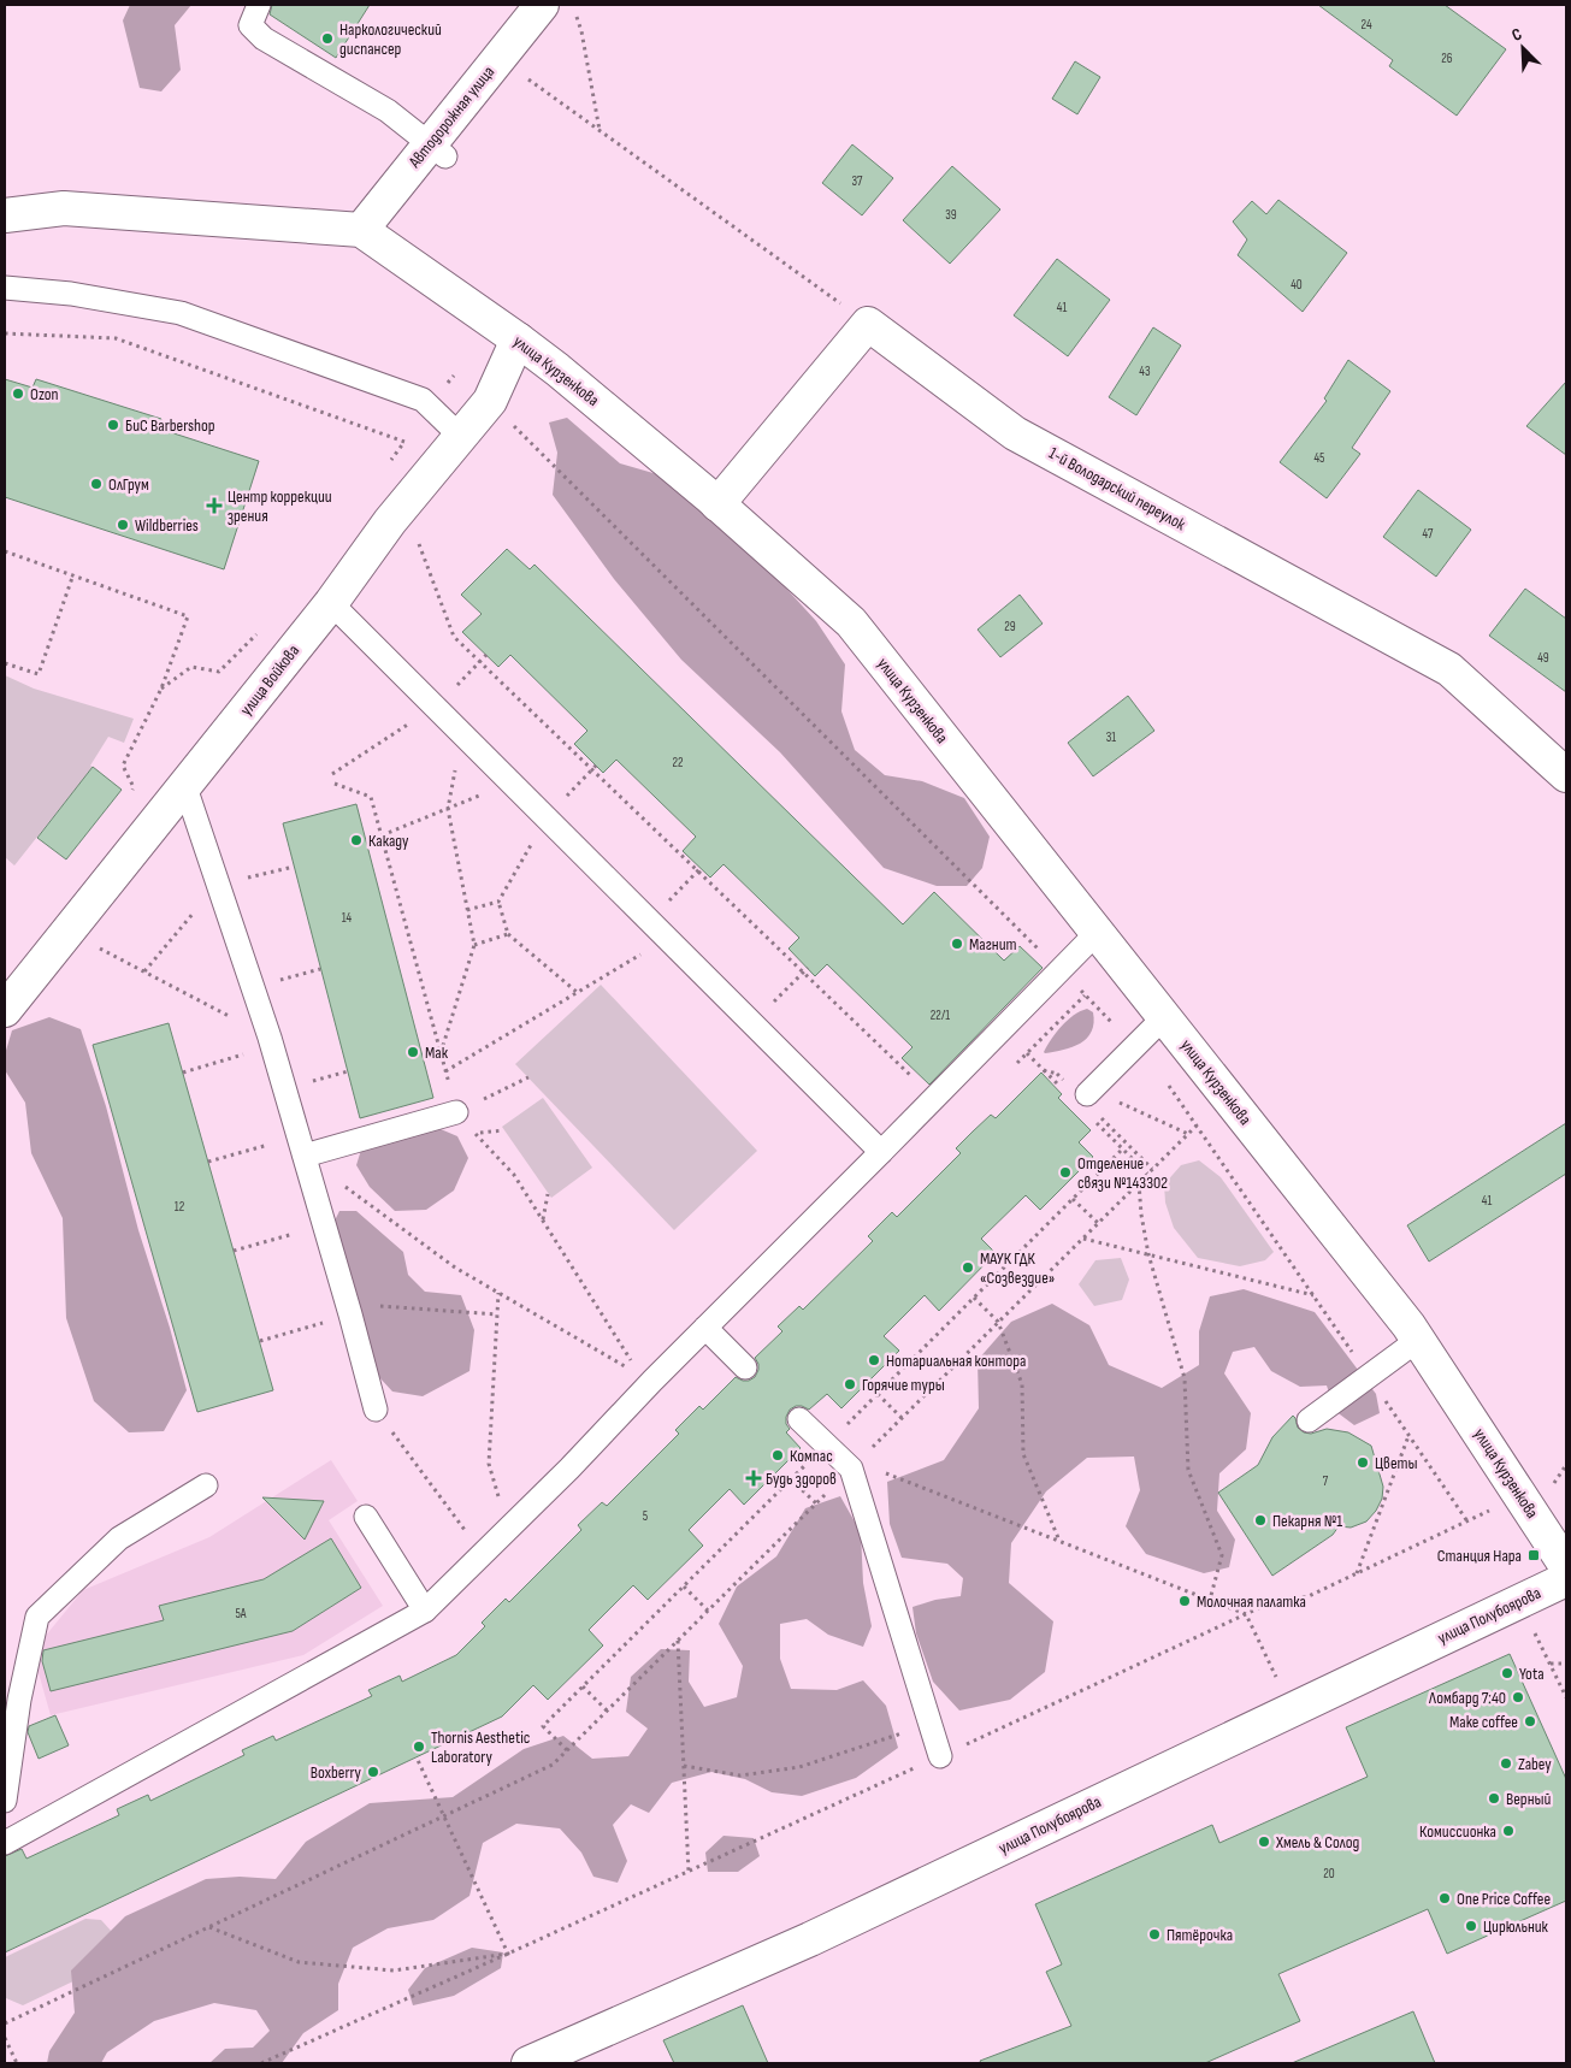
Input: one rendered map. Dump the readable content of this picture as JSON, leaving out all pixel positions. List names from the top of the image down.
{
  "streets": {
    "street": [
      "Автодорожная улица",
      "улица Курзенкова",
      "1-й Володарский переулок",
      "улица Войкова",
      "улица Полубоярова"
    ]
  },
  "crossings": [
    ["Автодорожная улица", "улица Курзенкова"],
    ["улица Курзенкова", "улица Войкова"]
  ],
  "places": {
    "other": [
      "Наркологический диспансер",
      "Ozon",
      "БиС Barbershop",
      "ОлГрум",
      "Wildberries",
      "Какаду",
      "Магнит",
      "Мак",
      "Отделение связи №143302",
      "МАУК ГДК «Созвездие»",
      "Нотариальная контора",
      "Горячие туры",
      "Компас",
      "Цветы",
      "Пекарня №1",
      "Молочная палатка",
      "Yota",
      "Ломбард 7:40",
      "Make coffee",
      "Thornis Aesthetic Laboratory",
      "Zabey",
      "Boxberry",
      "Верный",
      "Комиссионка",
      "Хмель & Солод",
      "One Price Coffee",
      "Цирюльник",
      "Пятёрочка"
    ],
    "health": ["Центр коррекции зрения", "Будь здоров"],
    "transit": ["Станция Нара"]
  },
  "house_numbers": [
    "24",
    "26",
    "37",
    "39",
    "40",
    "41",
    "43",
    "45",
    "47",
    "29",
    "49",
    "31",
    "22",
    "14",
    "22/1",
    "41",
    "12",
    "7",
    "5",
    "5А",
    "20"
  ],
  "north": "top left"
}
